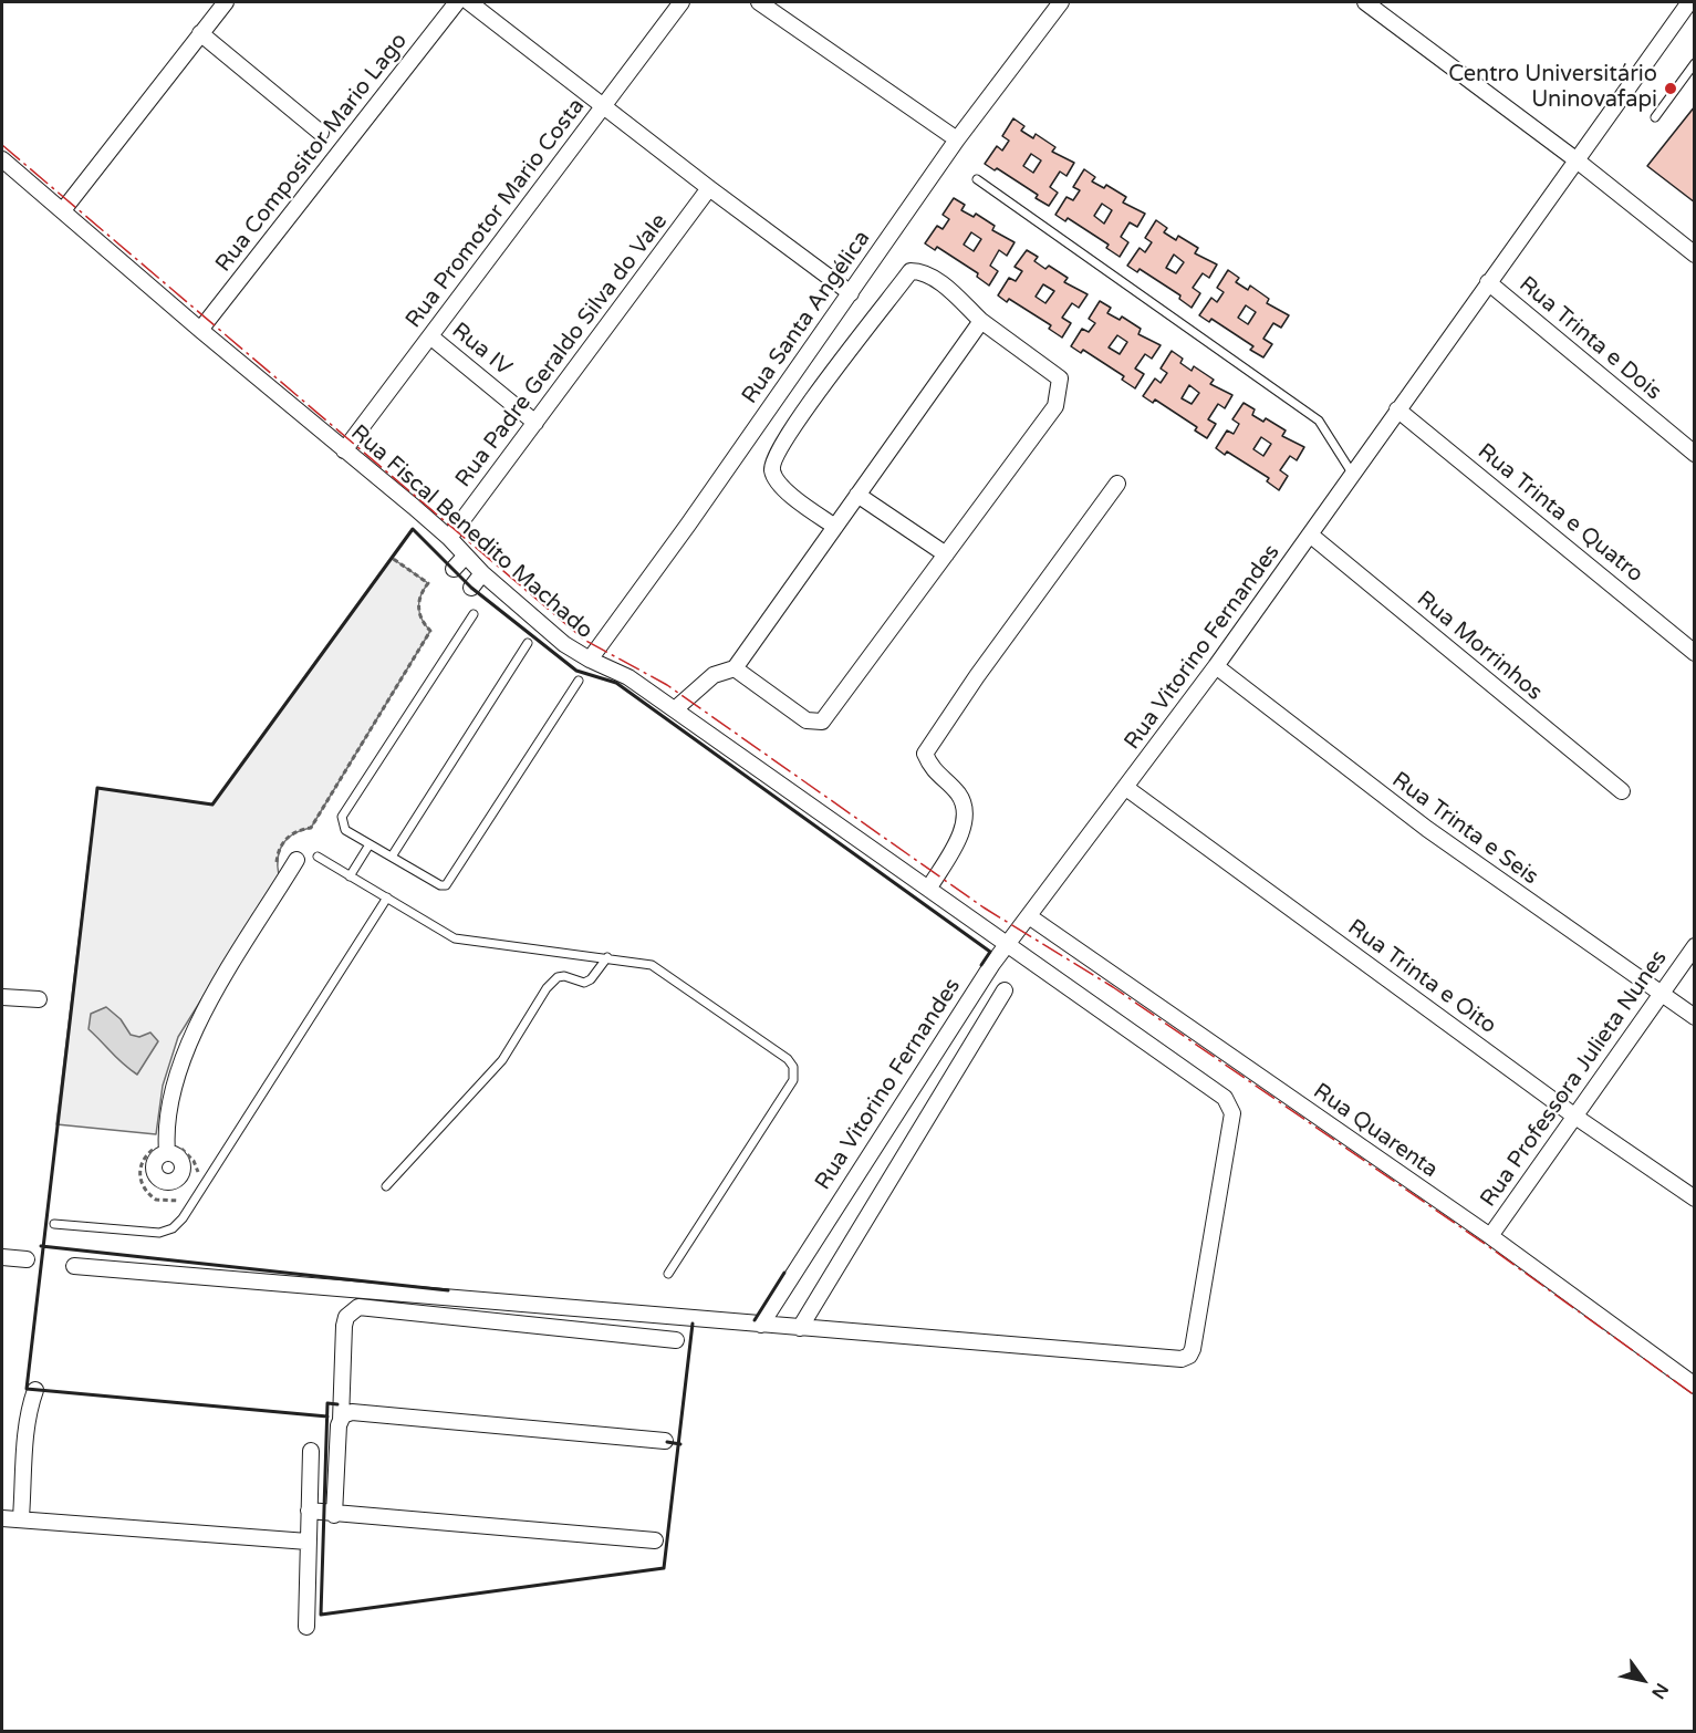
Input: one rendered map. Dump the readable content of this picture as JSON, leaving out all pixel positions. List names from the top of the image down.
{
  "streets": {
    "street": [
      "Rua Compositor Mario Lago",
      "Rua Promotor Mario Costa",
      "Rua Santa Angélica",
      "Rua Trinta e Dois",
      "Rua IV",
      "Rua Padre Geraldo Silva do Vale",
      "Rua Trinta e Quatro",
      "Rua Fiscal Benedito Machado",
      "Rua Morrinhos",
      "Rua Vitorino Fernandes",
      "Rua Trinta e Seis",
      "Rua Trinta e Oito",
      "Rua Professora Julieta Nunes",
      "Rua Quarenta"
    ]
  },
  "crossings": [
    ["Rua Compositor Mario Lago", "Rua Fiscal Benedito Machado"],
    ["Rua Promotor Mario Costa", "Rua IV"],
    ["Rua Promotor Mario Costa", "Rua Fiscal Benedito Machado"],
    ["Rua Santa Angélica", "Rua Fiscal Benedito Machado"],
    ["Rua Trinta e Dois", "Rua Vitorino Fernandes"],
    ["Rua IV", "Rua Padre Geraldo Silva do Vale"],
    ["Rua Padre Geraldo Silva do Vale", "Rua Fiscal Benedito Machado"],
    ["Rua Trinta e Quatro", "Rua Vitorino Fernandes"],
    ["Rua Fiscal Benedito Machado", "Rua Vitorino Fernandes"],
    ["Rua Morrinhos", "Rua Vitorino Fernandes"],
    ["Rua Vitorino Fernandes", "Rua Trinta e Seis"],
    ["Rua Vitorino Fernandes", "Rua Trinta e Oito"],
    ["Rua Vitorino Fernandes", "Rua Quarenta"],
    ["Rua Trinta e Seis", "Rua Professora Julieta Nunes"],
    ["Rua Trinta e Oito", "Rua Professora Julieta Nunes"],
    ["Rua Professora Julieta Nunes", "Rua Quarenta"]
  ],
  "places": ["Centro Universitário Uninovafapi"],
  "north": "bottom right"
}
